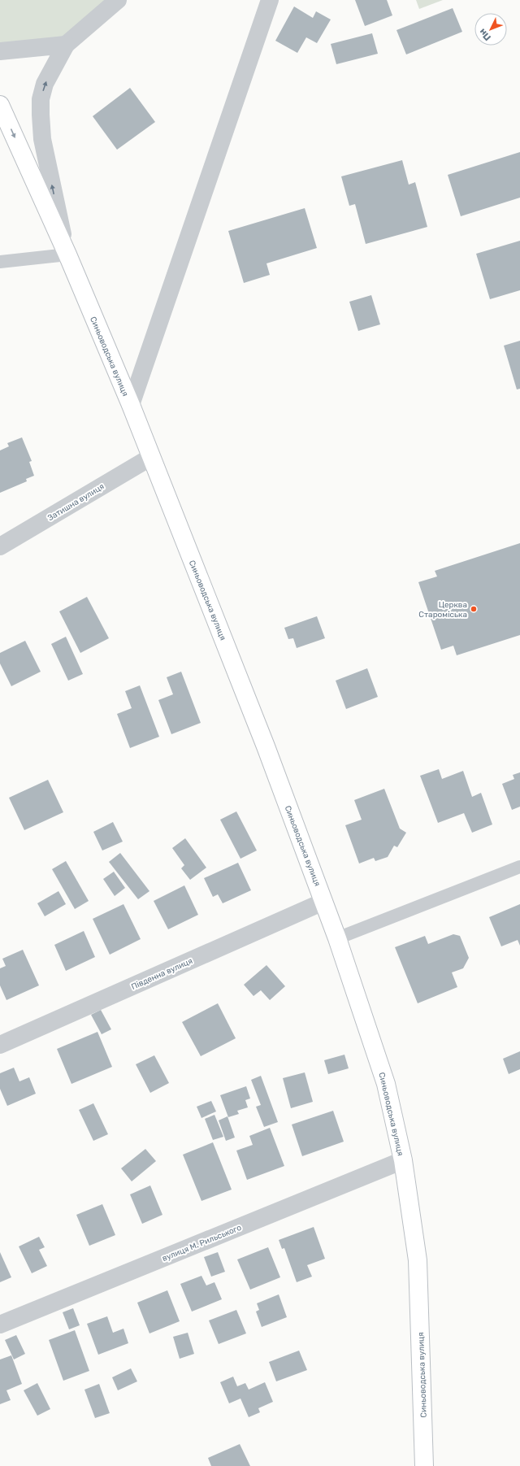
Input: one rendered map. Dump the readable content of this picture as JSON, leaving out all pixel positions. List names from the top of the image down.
{
  "streets": {
    "street": [
      "Синьоводська вулиця",
      "Затишна вулиця",
      "Південна вулиця",
      "вулиця М. Рильського"
    ]
  },
  "crossings": [
    ["Синьоводська вулиця", "Затишна вулиця"],
    ["Синьоводська вулиця", "Південна вулиця"],
    ["Синьоводська вулиця", "вулиця М. Рильського"]
  ],
  "places": ["Церква Староміська"],
  "north": "bottom left"
}
